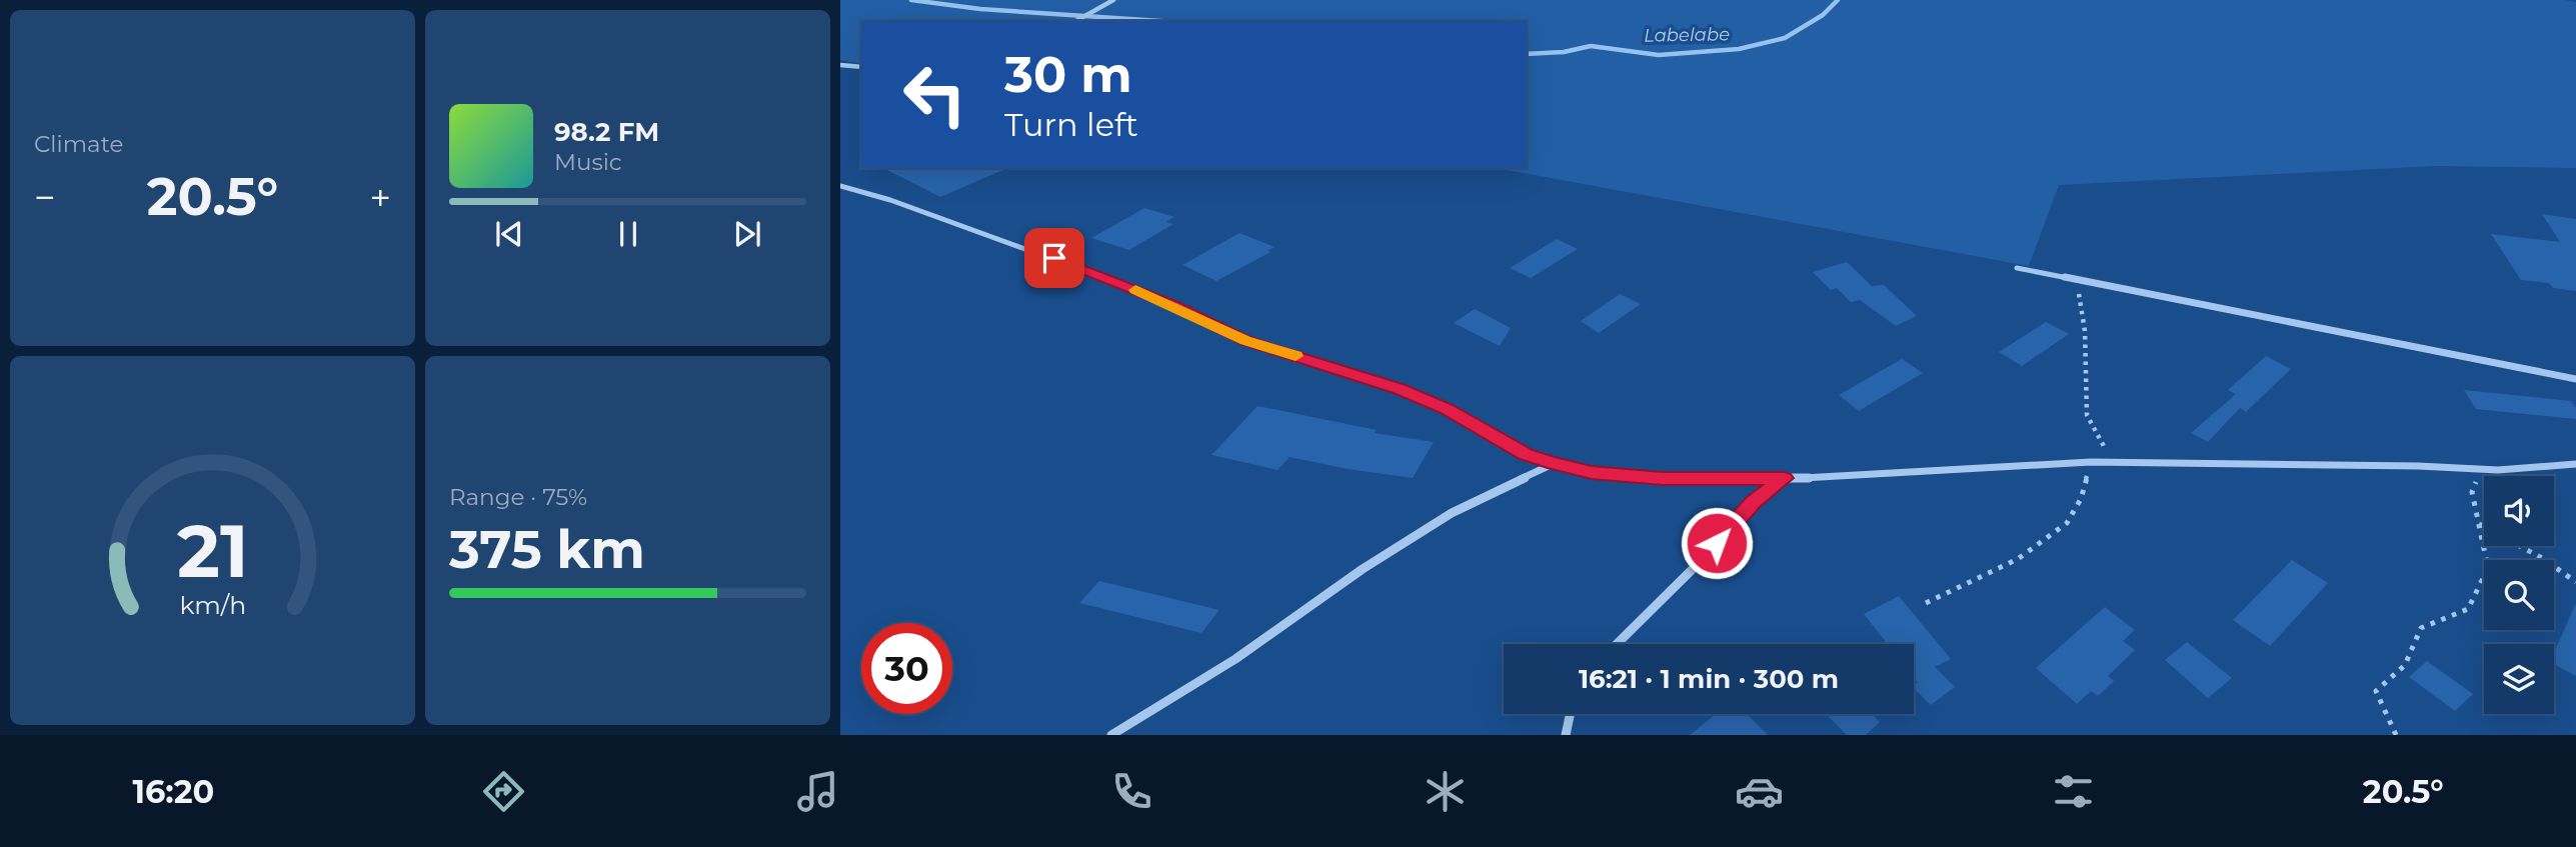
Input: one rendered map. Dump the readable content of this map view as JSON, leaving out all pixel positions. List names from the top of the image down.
{
  "water": ["Labelabe"],
  "page": {
    "tile": [
      "Climate",
      ["Range · 75%", "375 km"]
    ],
    "turn": ["30 m", "Turn left"],
    "song": ["98.2 FM", "Music"],
    "heat": ["−", "20.5°", "+"],
    "limit": "30",
    "trip": "16:21 · 1 min · 300 m",
    "tabs": ["16:20", "20.5°"],
    "gauge": ["21", "km/h"]
  }
}
